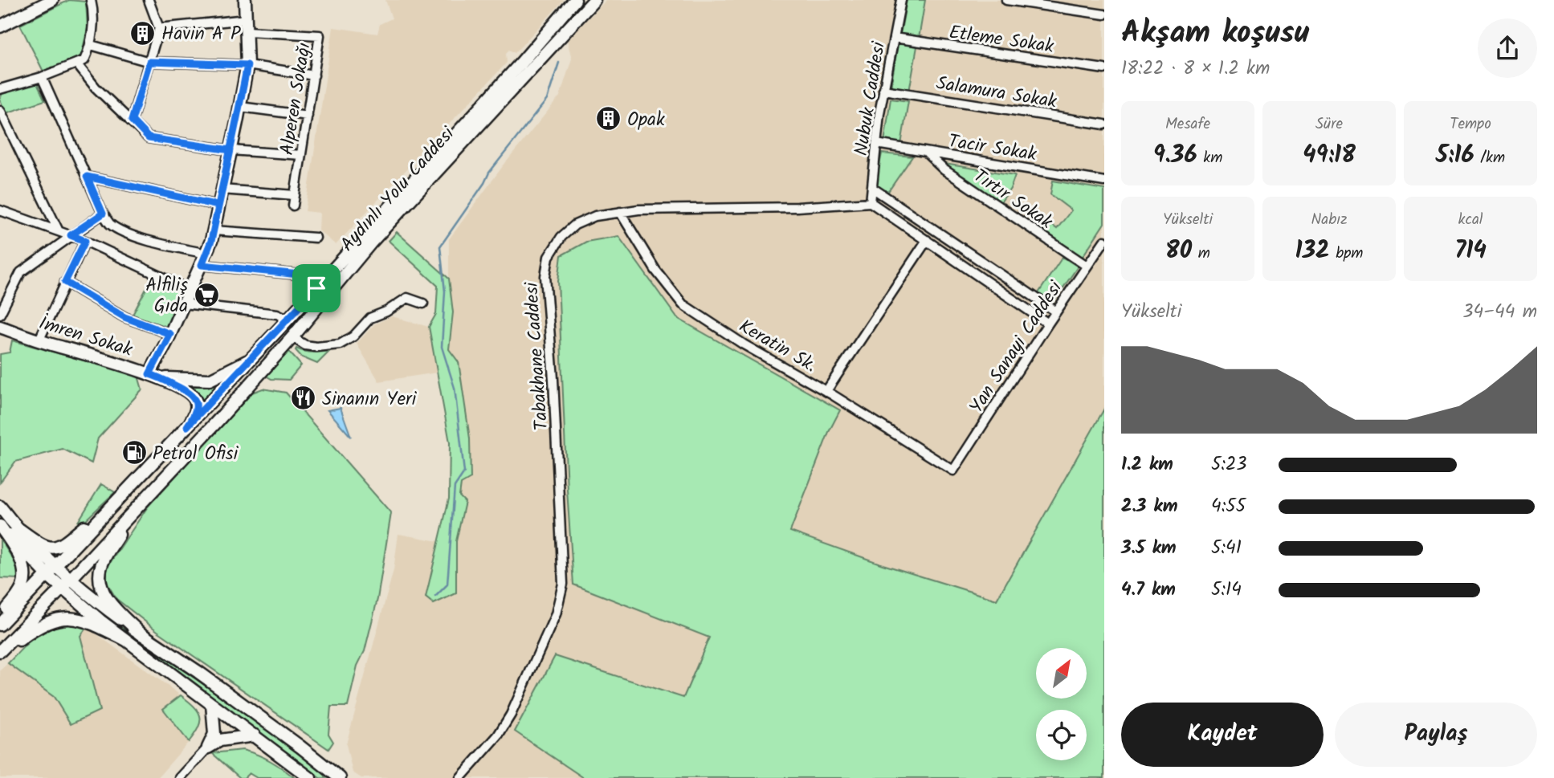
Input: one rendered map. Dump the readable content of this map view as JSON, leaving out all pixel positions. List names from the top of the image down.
{
  "streets": {
    "main road": ["Aydınlı Yolu Caddesi", "İmren Sokak"],
    "street": [
      "Etleme Sokak",
      "Salamura Sokak",
      "Alperen Sokağı",
      "Nubuk Caddesi",
      "Tacir Sokak",
      "Tırtır Sokak",
      "Keratin Sk.",
      "Yan Sanayi Caddesi",
      "Tabakhane Caddesi"
    ]
  },
  "crossings": [
    ["Etleme Sokak", "Nubuk Caddesi"],
    ["Salamura Sokak", "Nubuk Caddesi"],
    ["Nubuk Caddesi", "Tacir Sokak"],
    ["Nubuk Caddesi", "Tabakhane Caddesi"],
    ["Tacir Sokak", "Tırtır Sokak"],
    ["Aydınlı Yolu Caddesi", "İmren Sokak"],
    ["Tırtır Sokak", "Yan Sanayi Caddesi"],
    ["Keratin Sk.", "Yan Sanayi Caddesi"],
    ["Keratin Sk.", "Tabakhane Caddesi"]
  ],
  "places": {
    "building": ["Havin A P", "Opak"],
    "supermarket": ["Alfiliş Gıda"],
    "restaurant": ["Sinanın Yeri"],
    "fuel station": ["Petrol Ofisi"]
  },
  "north": "top right",
  "page": {
    "heading": ["Akşam koşusu", "18:22 · 8 × 1.2 km"],
    "stats": [
      ["Mesafe", "9.36 km"],
      ["Süre", "49:18"],
      ["Tempo", "5:16 /km"],
      ["Yükselti", "80 m"],
      ["Nabız", "132 bpm"],
      ["kcal", "714"]
    ],
    "chart": ["Yükselti", "34–44 m"],
    "list": [
      {
        "name": "1.2 km",
        "note": "5:23"
      },
      {
        "name": "2.3 km",
        "note": "4:55"
      },
      {
        "name": "3.5 km",
        "note": "5:41"
      },
      {
        "name": "4.7 km",
        "note": "5:14"
      }
    ],
    "buttons": ["Kaydet", "Paylaş"]
  }
}
